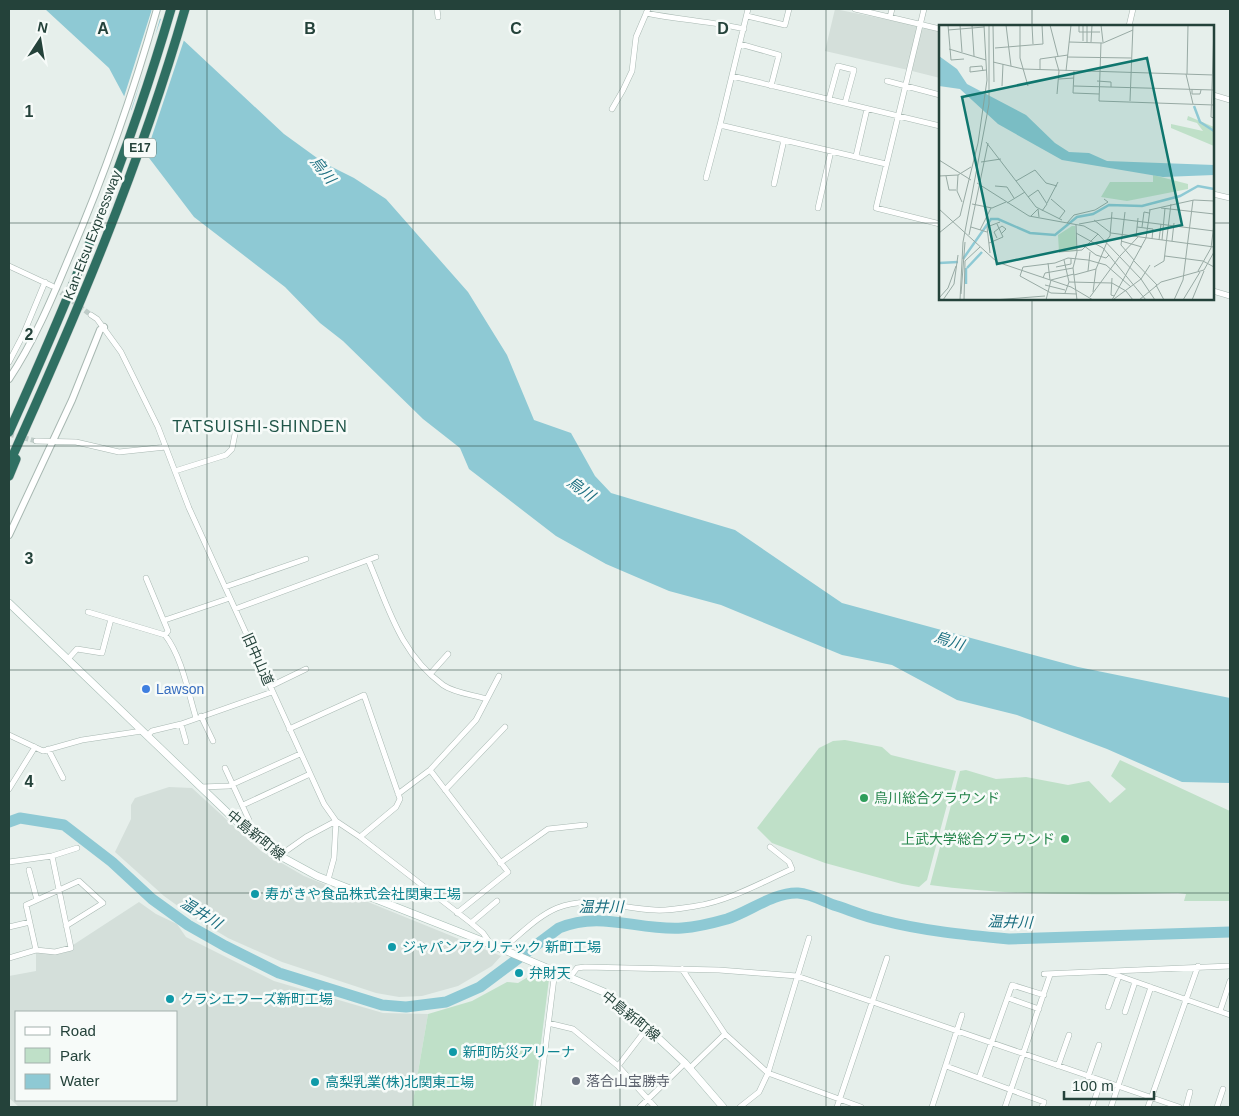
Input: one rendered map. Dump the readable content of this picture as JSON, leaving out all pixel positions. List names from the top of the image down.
{
  "streets": {
    "highway": ["E17", "Kan-Etsu Expressway"],
    "main road": ["中島新町線"],
    "street": ["旧中山道"]
  },
  "crossings": [
    ["旧中山道", "中島新町線"]
  ],
  "districts": ["TATSUISHI-SHINDEN"],
  "water": ["烏川", "温井川"],
  "places": [
    "Lawson",
    "烏川総合グラウンド",
    "上武大学総合グラウンド",
    "寿がきや食品株式会社関東工場",
    "ジャパンアクリテック 新町工場",
    "弁財天",
    "クラシエフーズ新町工場",
    "新町防災アリーナ",
    "落合山宝勝寺",
    "高梨乳業(株)北関東工場"
  ],
  "legend": ["Road", "Park", "Water"],
  "scale_bar": "100 m",
  "north": "top",
  "grid": {
    "columns": [
      "A",
      "B",
      "C",
      "D"
    ],
    "rows": [
      "1",
      "2",
      "3",
      "4"
    ]
  }
}
